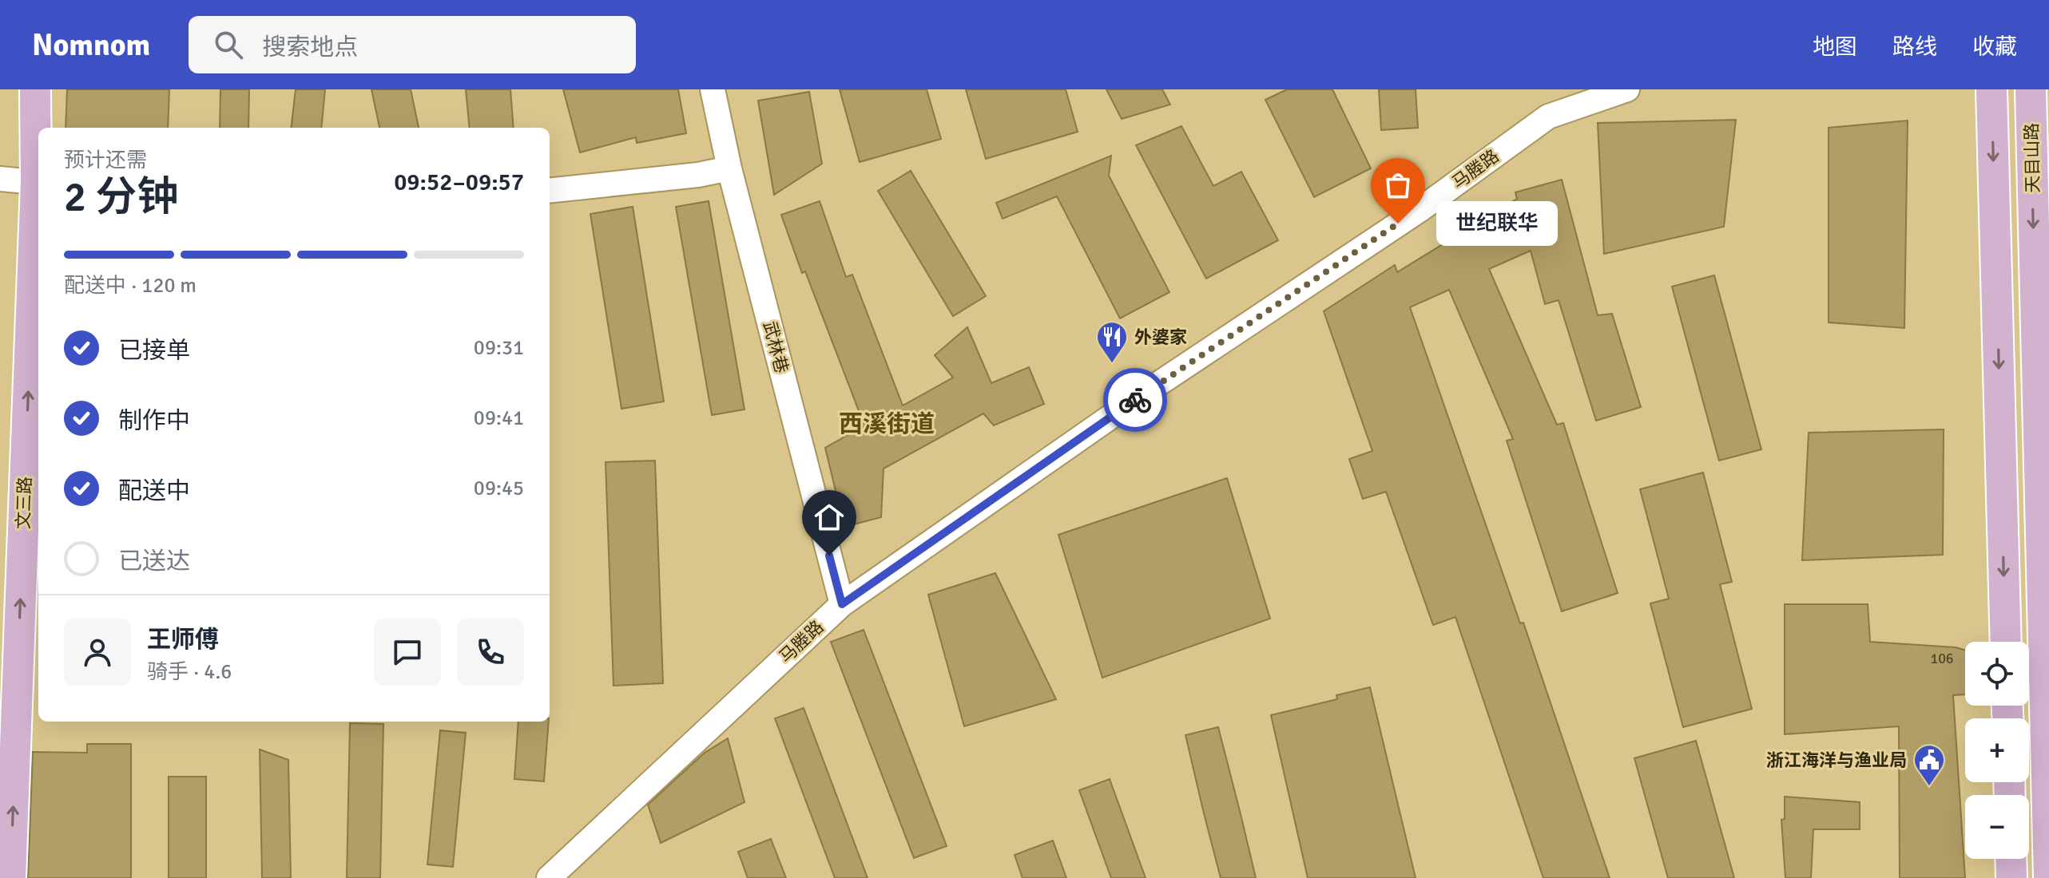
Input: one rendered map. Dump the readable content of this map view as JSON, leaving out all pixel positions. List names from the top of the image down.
{
  "streets": {
    "main road": ["天目山路", "文三路"],
    "street": ["马塍路", "武林巷"]
  },
  "crossings": [
    ["马塍路", "武林巷"]
  ],
  "one_way": ["文三路"],
  "districts": ["西溪街道"],
  "places": {
    "other": ["世纪联华"],
    "restaurant": ["外婆家"],
    "public building": ["浙江海洋与渔业局"]
  },
  "house_numbers": ["106"],
  "page": {
    "header": "Nomnom",
    "search": "搜索地点",
    "nav": ["地图", "路线", "收藏"],
    "heading": ["2 分钟", "预计还需", "09:52–09:57"],
    "panel": ["王师傅", "骑手 · 4.6"],
    "bubble": "世纪联华",
    "bar": "配送中 · 120 m",
    "list": [
      ["已接单", "09:31"],
      ["制作中", "09:41"],
      ["配送中", "09:45"],
      "已送达"
    ],
    "map_buttons": ["+", "−"]
  }
}
